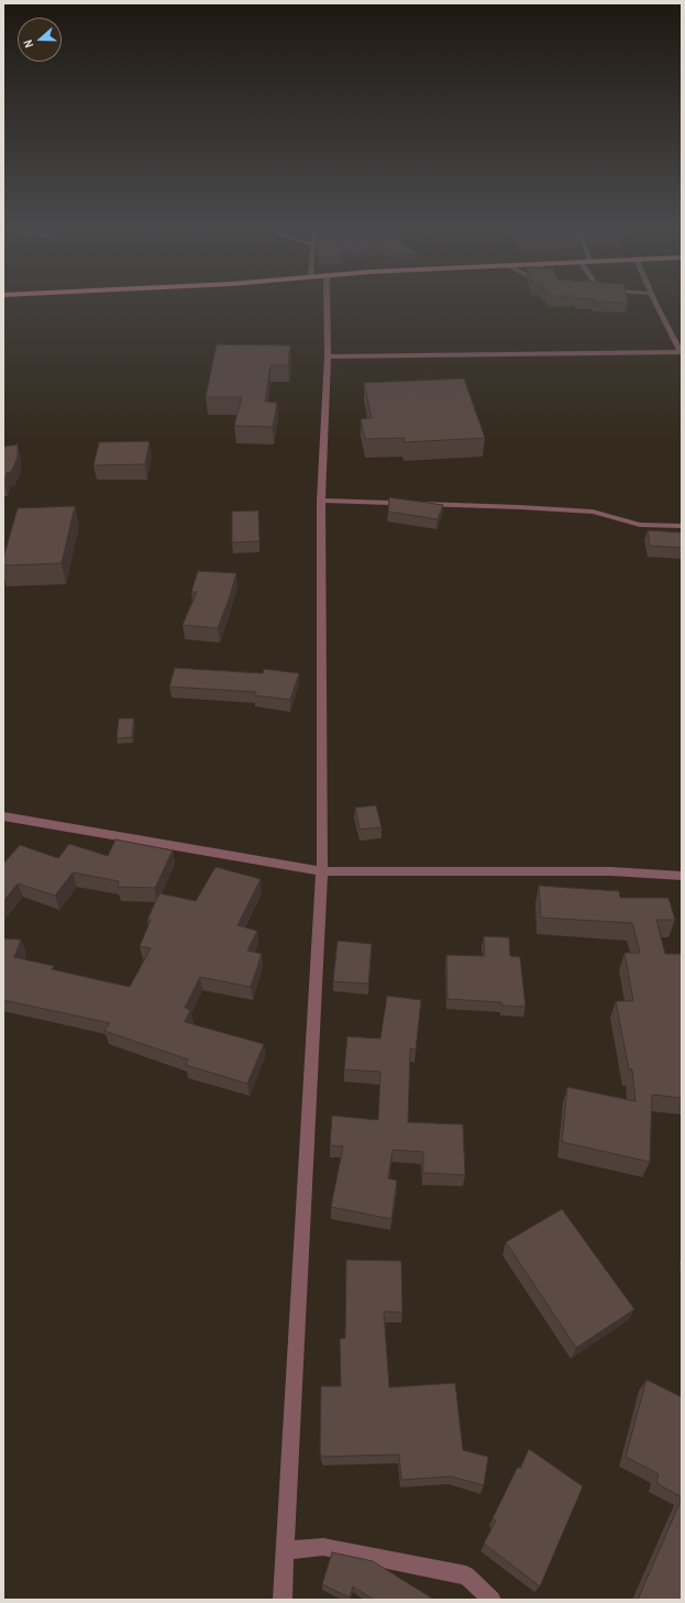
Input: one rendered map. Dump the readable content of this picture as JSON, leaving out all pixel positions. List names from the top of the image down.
{
  "north": "left"
}
